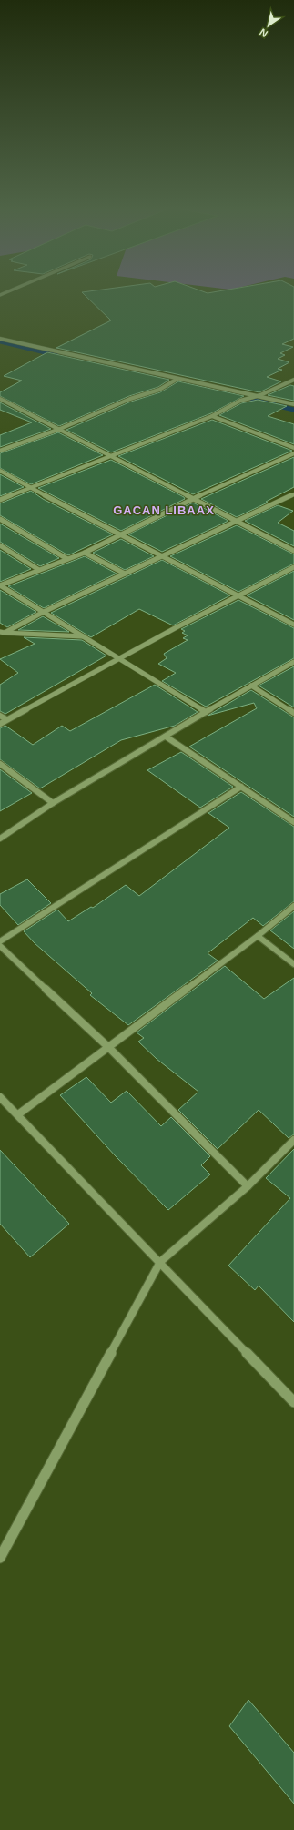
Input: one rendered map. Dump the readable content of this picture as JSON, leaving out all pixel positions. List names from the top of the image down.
{
  "districts": ["GACAN LIBAAX"],
  "north": "bottom left"
}
